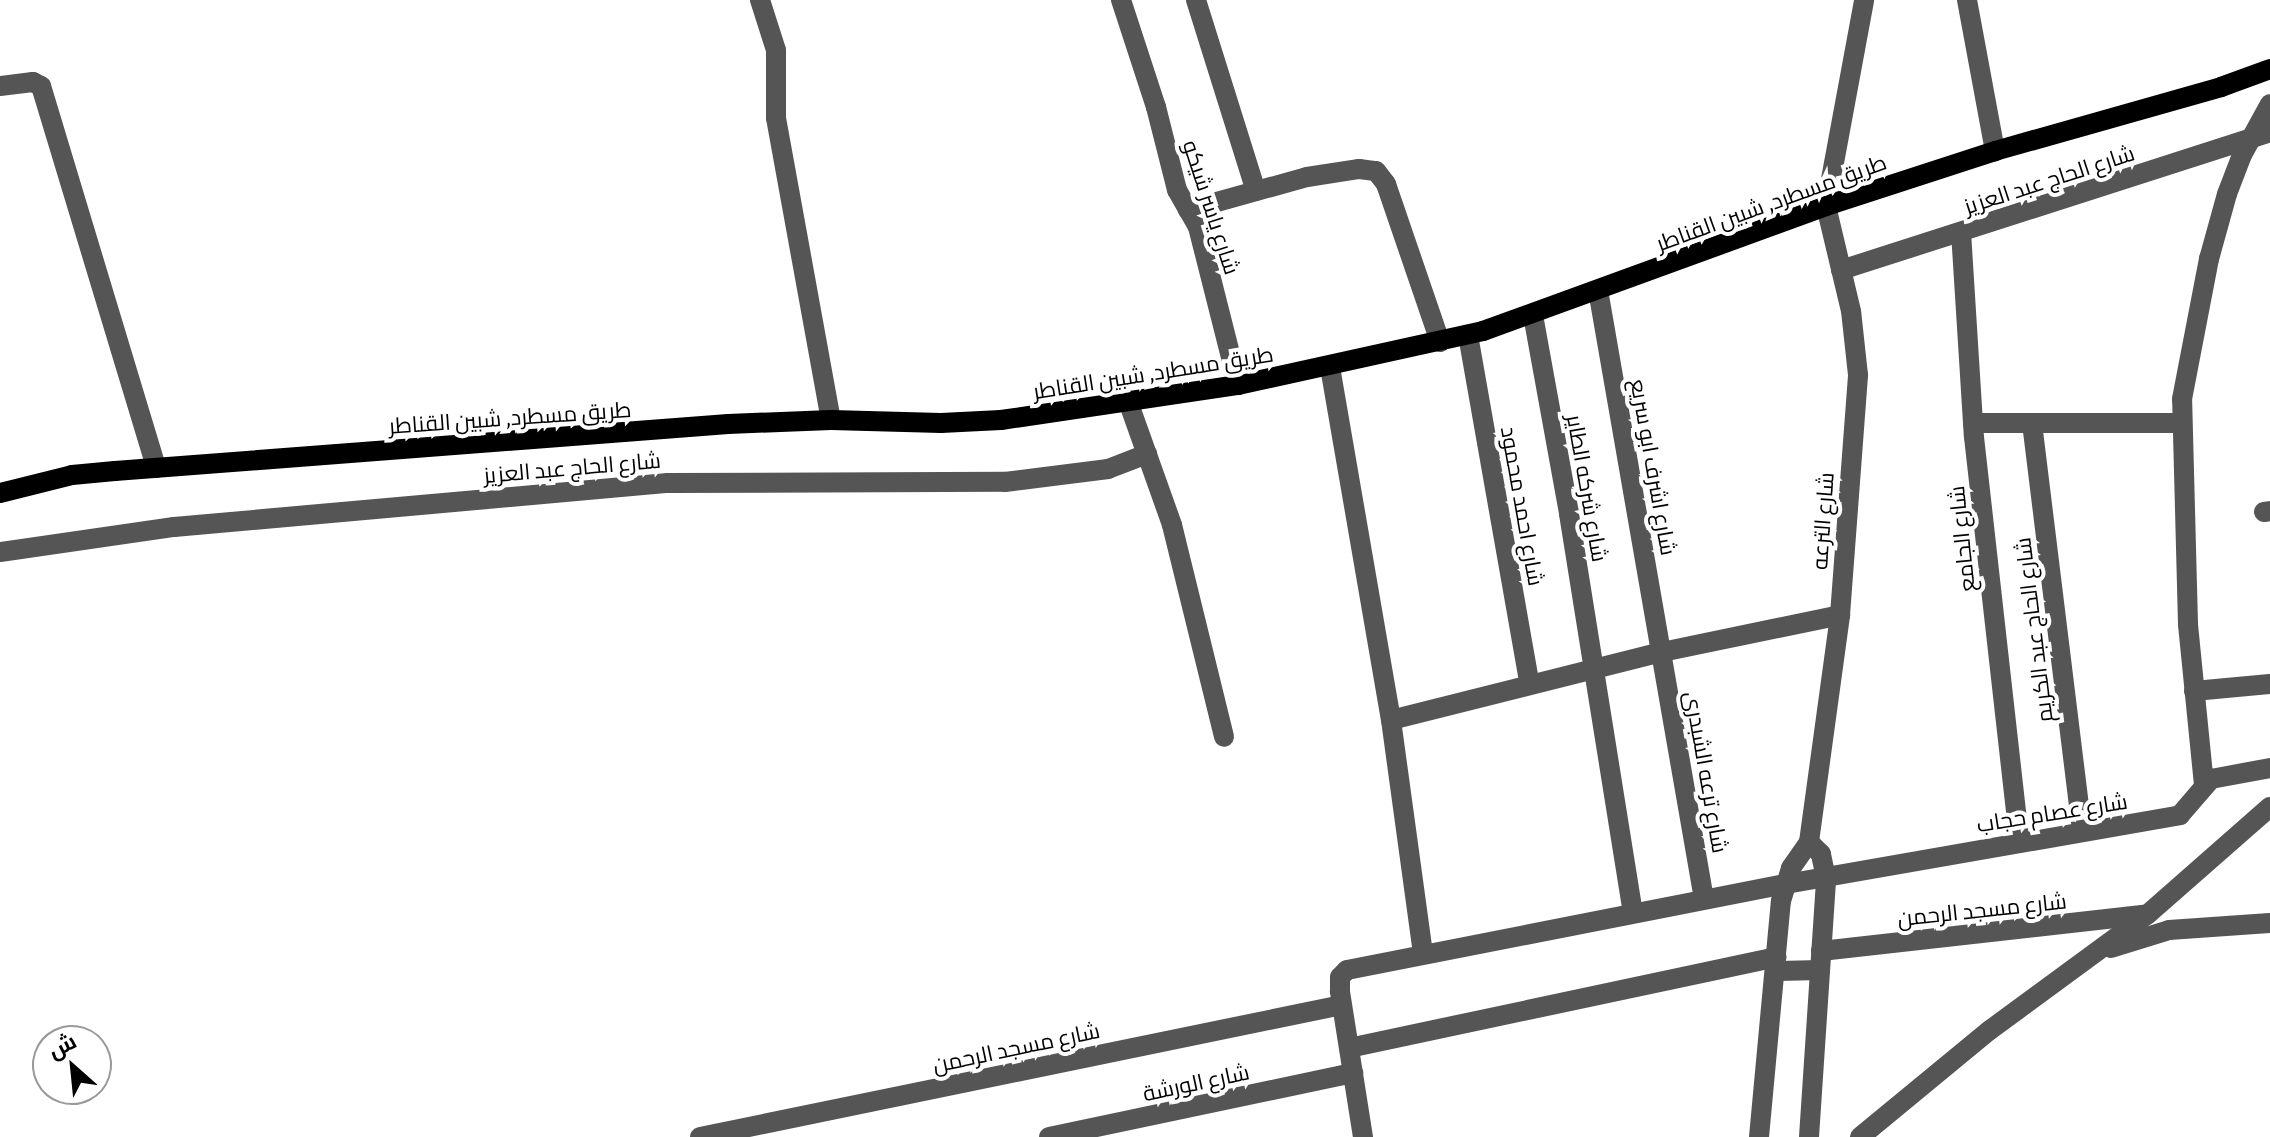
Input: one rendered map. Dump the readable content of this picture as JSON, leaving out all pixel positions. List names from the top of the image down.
{
  "streets": {
    "main road": ["طريق مسطرد, شبين القناطر"],
    "street": [
      "شارع الحاج عبد العزيز",
      "شارع ياسر شيكو",
      "شارع اشرف ابو سريع",
      "شارع شركه الطاير",
      "شارع احمد محمود",
      "شارع الترعه",
      "شارع الجامع",
      "شارع الحاج عبد الكريم",
      "شارع ترعه الشبدرى",
      "شارع عصام حجاب",
      "شارع مسجد الرحمن",
      "شارع الورشة"
    ]
  },
  "crossings": [
    ["شارع الحاج عبد العزيز", "شارع الترعه"],
    ["شارع الحاج عبد العزيز", "شارع الجامع"],
    ["طريق مسطرد, شبين القناطر", "شارع ياسر شيكو"],
    ["طريق مسطرد, شبين القناطر", "شارع اشرف ابو سريع"],
    ["طريق مسطرد, شبين القناطر", "شارع شركه الطاير"],
    ["طريق مسطرد, شبين القناطر", "شارع احمد محمود"],
    ["طريق مسطرد, شبين القناطر", "شارع الترعه"],
    ["شارع اشرف ابو سريع", "شارع ترعه الشبدرى"],
    ["شارع شركه الطاير", "شارع عصام حجاب"],
    ["شارع الترعه", "شارع عصام حجاب"],
    ["شارع الترعه", "شارع مسجد الرحمن"],
    ["شارع الجامع", "شارع عصام حجاب"],
    ["شارع الحاج عبد الكريم", "شارع عصام حجاب"],
    ["شارع ترعه الشبدرى", "شارع عصام حجاب"],
    ["شارع عصام حجاب", "شارع مسجد الرحمن"]
  ],
  "north": "top left"
}
